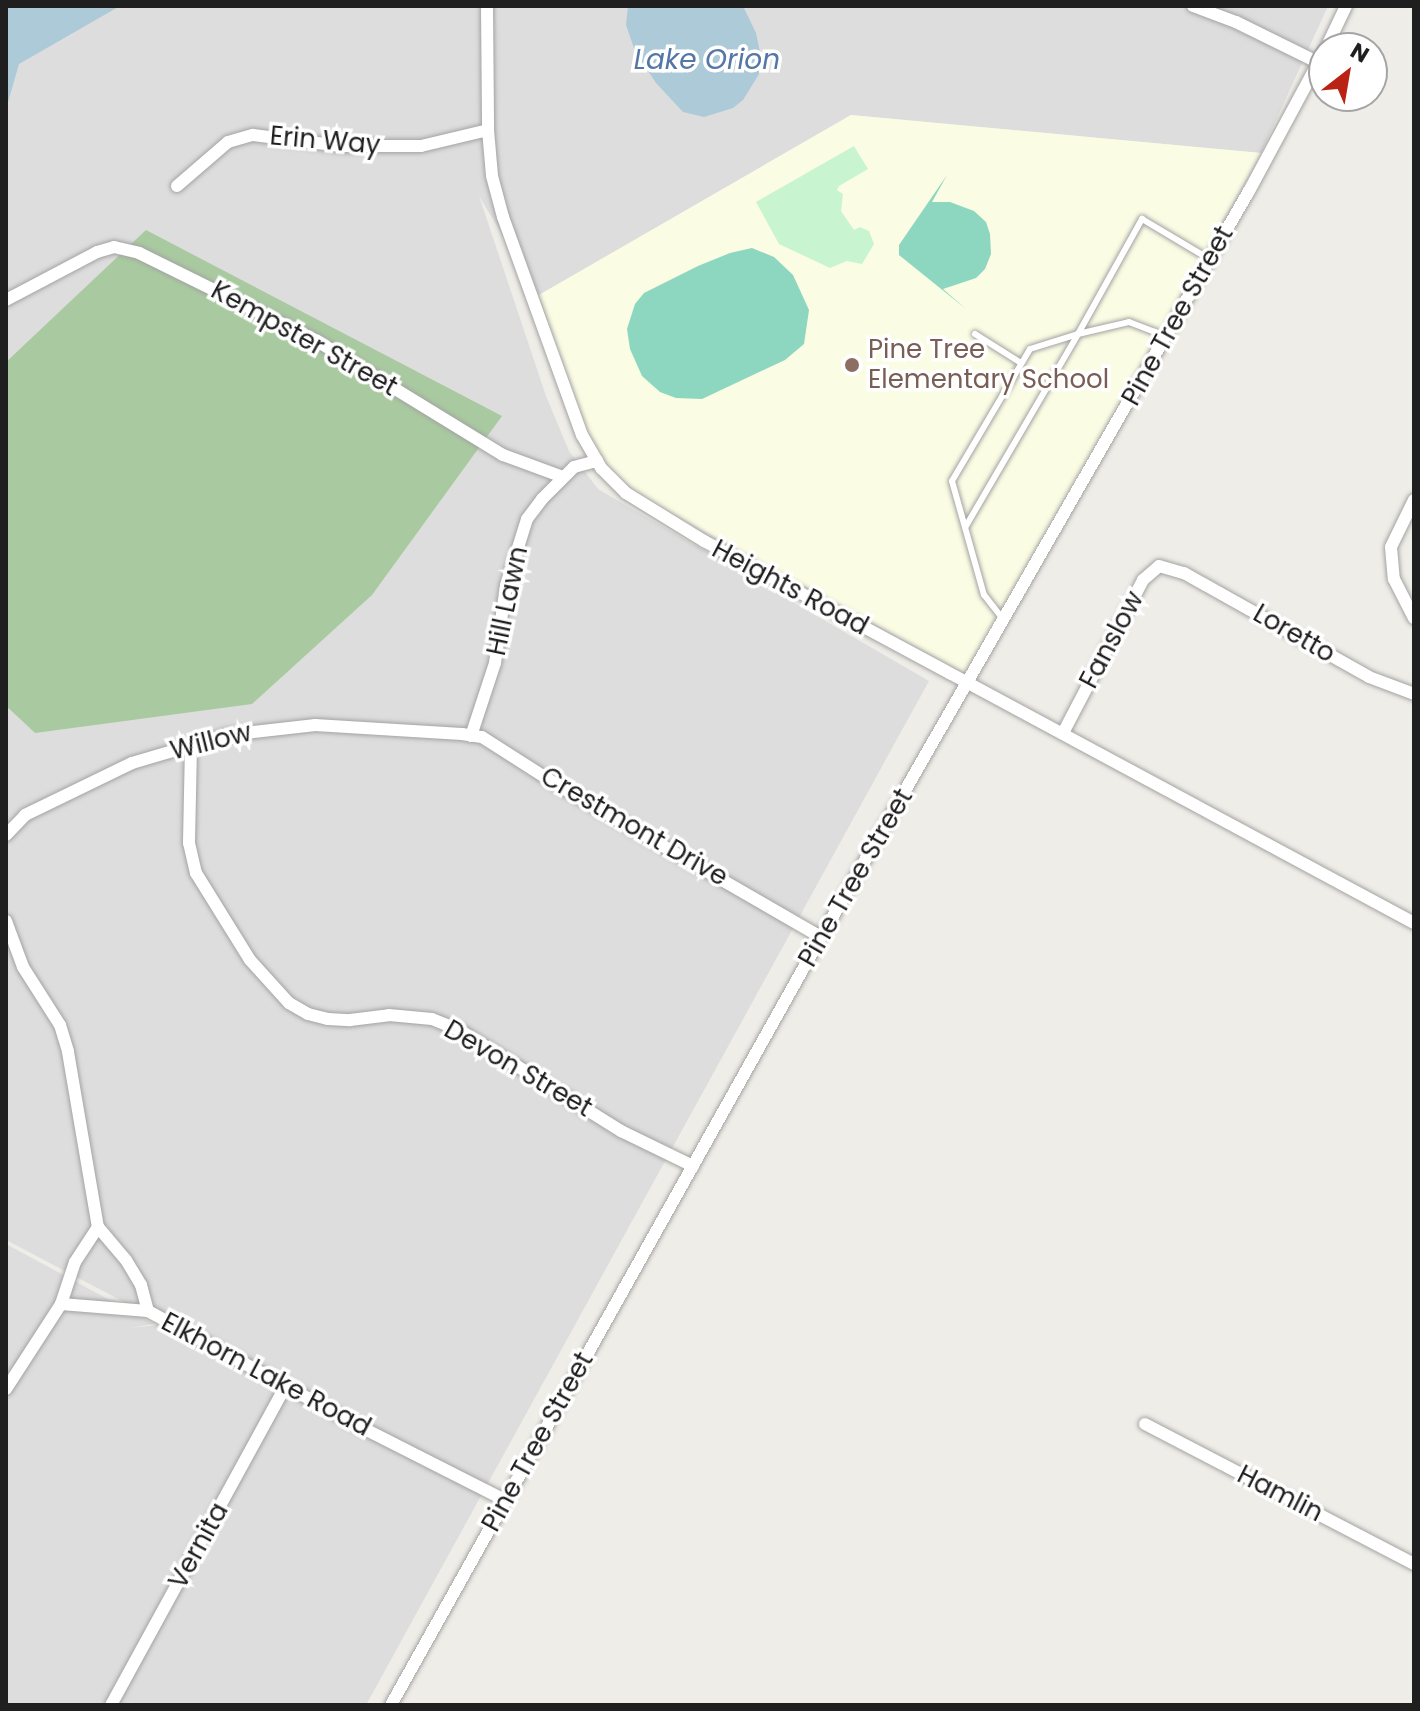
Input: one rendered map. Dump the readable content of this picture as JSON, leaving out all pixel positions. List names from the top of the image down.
{
  "streets": {
    "street": [
      "Erin Way",
      "Pine Tree Street",
      "Kempster Street",
      "Heights Road",
      "Hill Lawn",
      "Loretto",
      "Fanslow",
      "Willow",
      "Crestmont Drive",
      "Devon Street",
      "Elkhorn Lake Road",
      "Hamlin",
      "Vernita"
    ]
  },
  "crossings": [
    ["Erin Way", "Heights Road"],
    ["Pine Tree Street", "Heights Road"],
    ["Pine Tree Street", "Crestmont Drive"],
    ["Pine Tree Street", "Devon Street"],
    ["Pine Tree Street", "Elkhorn Lake Road"],
    ["Kempster Street", "Hill Lawn"],
    ["Heights Road", "Fanslow"],
    ["Hill Lawn", "Crestmont Drive"],
    ["Loretto", "Fanslow"],
    ["Willow", "Crestmont Drive"],
    ["Willow", "Devon Street"],
    ["Elkhorn Lake Road", "Vernita"]
  ],
  "water": ["Lake Orion"],
  "places": ["Pine Tree Elementary School"],
  "north": "top right"
}
